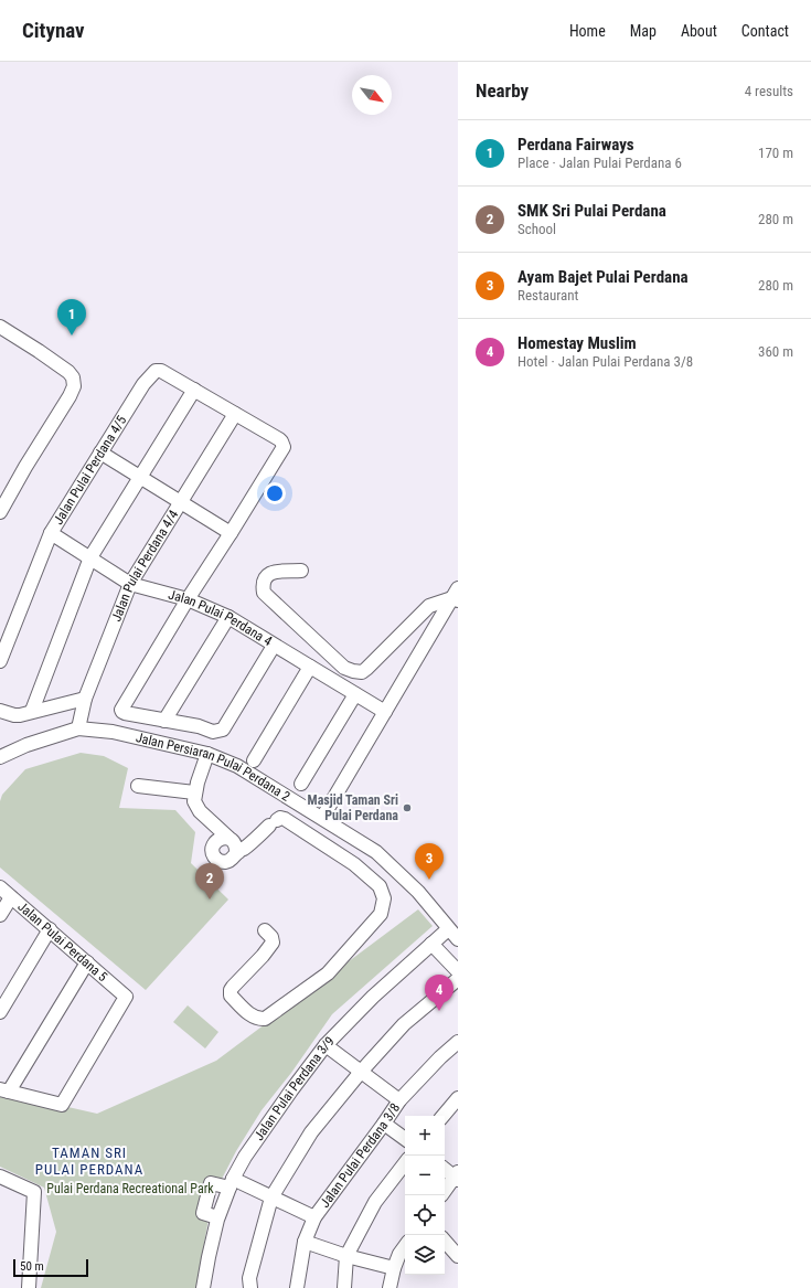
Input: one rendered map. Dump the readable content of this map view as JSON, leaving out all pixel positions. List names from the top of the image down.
{
  "streets": {
    "street": [
      "Jalan Pulai Perdana 4/5",
      "Jalan Pulai Perdana 4/4",
      "Jalan Pulai Perdana 4",
      "Jalan Persiaran Pulai Perdana 2",
      "Jalan Pulai Perdana 5",
      "Jalan Pulai Perdana 3/9",
      "Jalan Pulai Perdana 3/8"
    ]
  },
  "crossings": [
    ["Jalan Pulai Perdana 4/5", "Jalan Pulai Perdana 4/4"],
    ["Jalan Pulai Perdana 4/5", "Jalan Pulai Perdana 4"],
    ["Jalan Pulai Perdana 4/4", "Jalan Pulai Perdana 4"],
    ["Jalan Pulai Perdana 4/4", "Jalan Persiaran Pulai Perdana 2"],
    ["Jalan Persiaran Pulai Perdana 2", "Jalan Pulai Perdana 3/9"]
  ],
  "districts": ["TAMAN SRI PULAI PERDANA"],
  "parks": ["Pulai Perdana Recreational Park"],
  "places": ["Masjid Taman Sri Pulai Perdana"],
  "scale_bar": "50 m",
  "north": "bottom right",
  "page": {
    "header": "Citynav",
    "nav": [
      "Home",
      "Map",
      "About",
      "Contact"
    ],
    "heading": ["Nearby", "4 results"],
    "list": [
      {
        "mark": "1",
        "name": "Perdana Fairways",
        "note": "Place · Jalan Pulai Perdana 6",
        "value": "170 m"
      },
      {
        "mark": "2",
        "name": "SMK Sri Pulai Perdana",
        "note": "School",
        "value": "280 m"
      },
      {
        "mark": "3",
        "name": "Ayam Bajet Pulai Perdana",
        "note": "Restaurant",
        "value": "280 m"
      },
      {
        "mark": "4",
        "name": "Homestay Muslim",
        "note": "Hotel · Jalan Pulai Perdana 3/8",
        "value": "360 m"
      }
    ],
    "pins": [
      "1",
      "3",
      "2",
      "4"
    ],
    "map_buttons": ["+", "−"],
    "scale": "50 m"
  }
}
